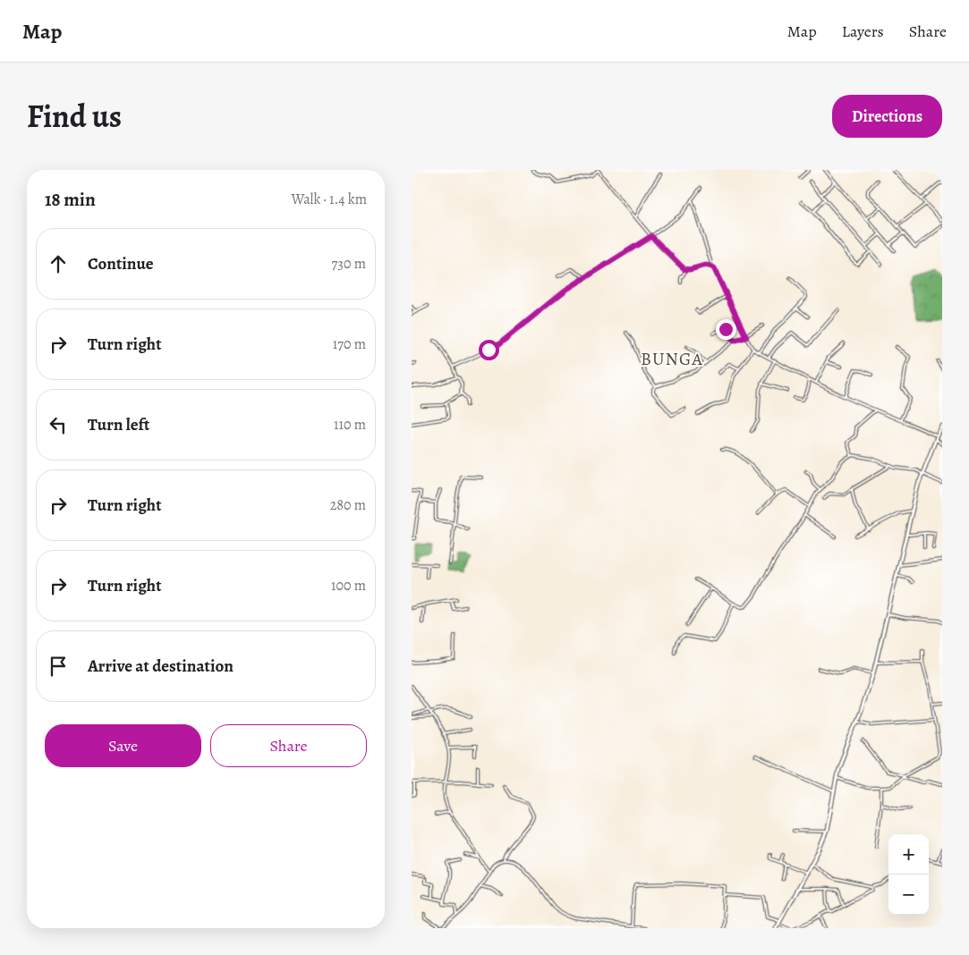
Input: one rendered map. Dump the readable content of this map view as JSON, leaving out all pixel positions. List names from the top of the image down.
{
  "districts": ["BUNGA"],
  "page": {
    "header": "Map",
    "nav": ["Map", "Layers", "Share"],
    "title": "Find us",
    "buttons": [
      "Directions",
      ["Save", "Share"]
    ],
    "heading": ["18 min", "Walk · 1.4 km"],
    "list": [
      ["Continue", "730 m"],
      ["Turn right", "170 m"],
      ["Turn left", "110 m"],
      ["Turn right", "280 m"],
      ["Turn right", "100 m"],
      "Arrive at destination"
    ],
    "map_buttons": ["+", "−"]
  }
}
